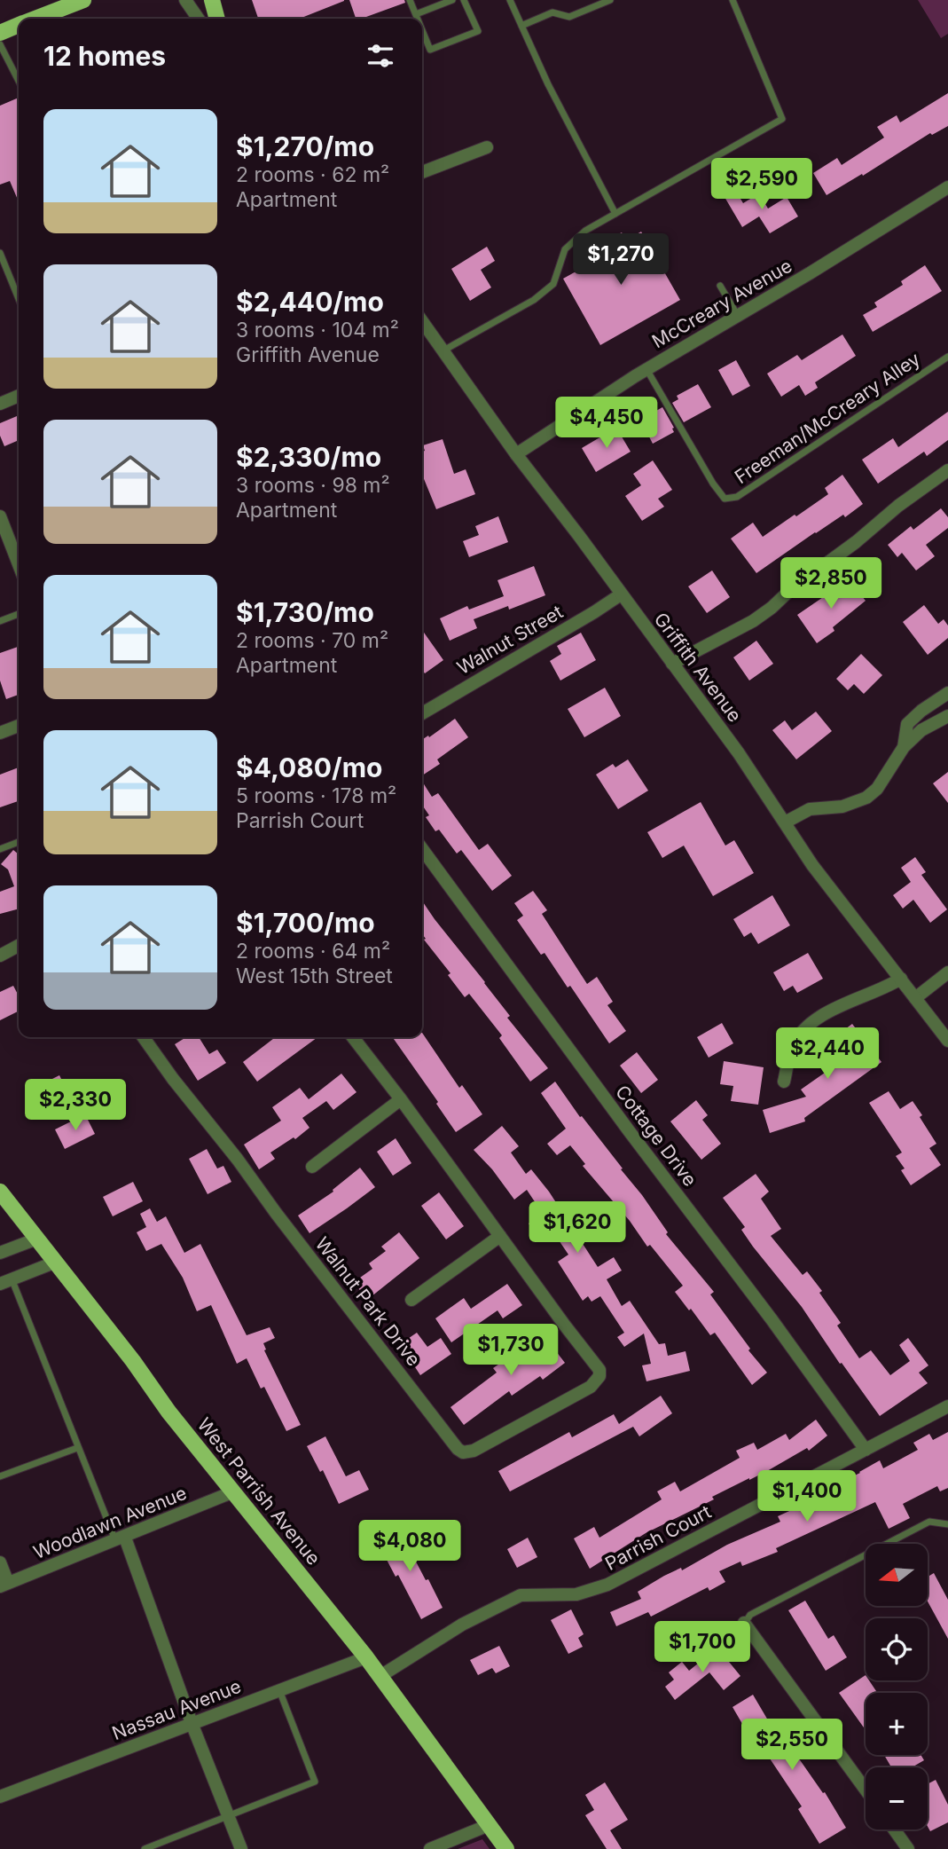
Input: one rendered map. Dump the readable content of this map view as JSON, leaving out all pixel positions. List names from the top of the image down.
{
  "streets": {
    "main road": ["West Parrish Avenue"],
    "street": [
      "McCreary Avenue",
      "Walnut Street",
      "Griffith Avenue",
      "Cottage Drive",
      "Walnut Park Drive",
      "Woodlawn Avenue",
      "Parrish Court",
      "Nassau Avenue"
    ],
    "lane": ["Freeman/McCreary Alley"]
  },
  "crossings": [
    ["McCreary Avenue", "Freeman/McCreary Alley"],
    ["McCreary Avenue", "Griffith Avenue"],
    ["Walnut Street", "Griffith Avenue"],
    ["Cottage Drive", "Parrish Court"],
    ["West Parrish Avenue", "Woodlawn Avenue"],
    ["West Parrish Avenue", "Parrish Court"],
    ["West Parrish Avenue", "Nassau Avenue"]
  ],
  "north": "left",
  "page": {
    "heading": "12 homes",
    "list": [
      {
        "name": "$1,270/mo",
        "note": "2 rooms · 62 m² · Apartment"
      },
      {
        "name": "$2,440/mo",
        "note": "3 rooms · 104 m² · Griffith Avenue"
      },
      {
        "name": "$2,330/mo",
        "note": "3 rooms · 98 m² · Apartment"
      },
      {
        "name": "$1,730/mo",
        "note": "2 rooms · 70 m² · Apartment"
      },
      {
        "name": "$4,080/mo",
        "note": "5 rooms · 178 m² · Parrish Court"
      },
      {
        "name": "$1,700/mo",
        "note": "2 rooms · 64 m² · West 15th Street"
      }
    ],
    "price": [
      "$2,590",
      "$1,270",
      "$4,450",
      "$2,850",
      "$2,440",
      "$2,330",
      "$1,620",
      "$1,730",
      "$1,400",
      "$4,080",
      "$1,700",
      "$2,550"
    ],
    "map_buttons": ["+", "−"]
  }
}
